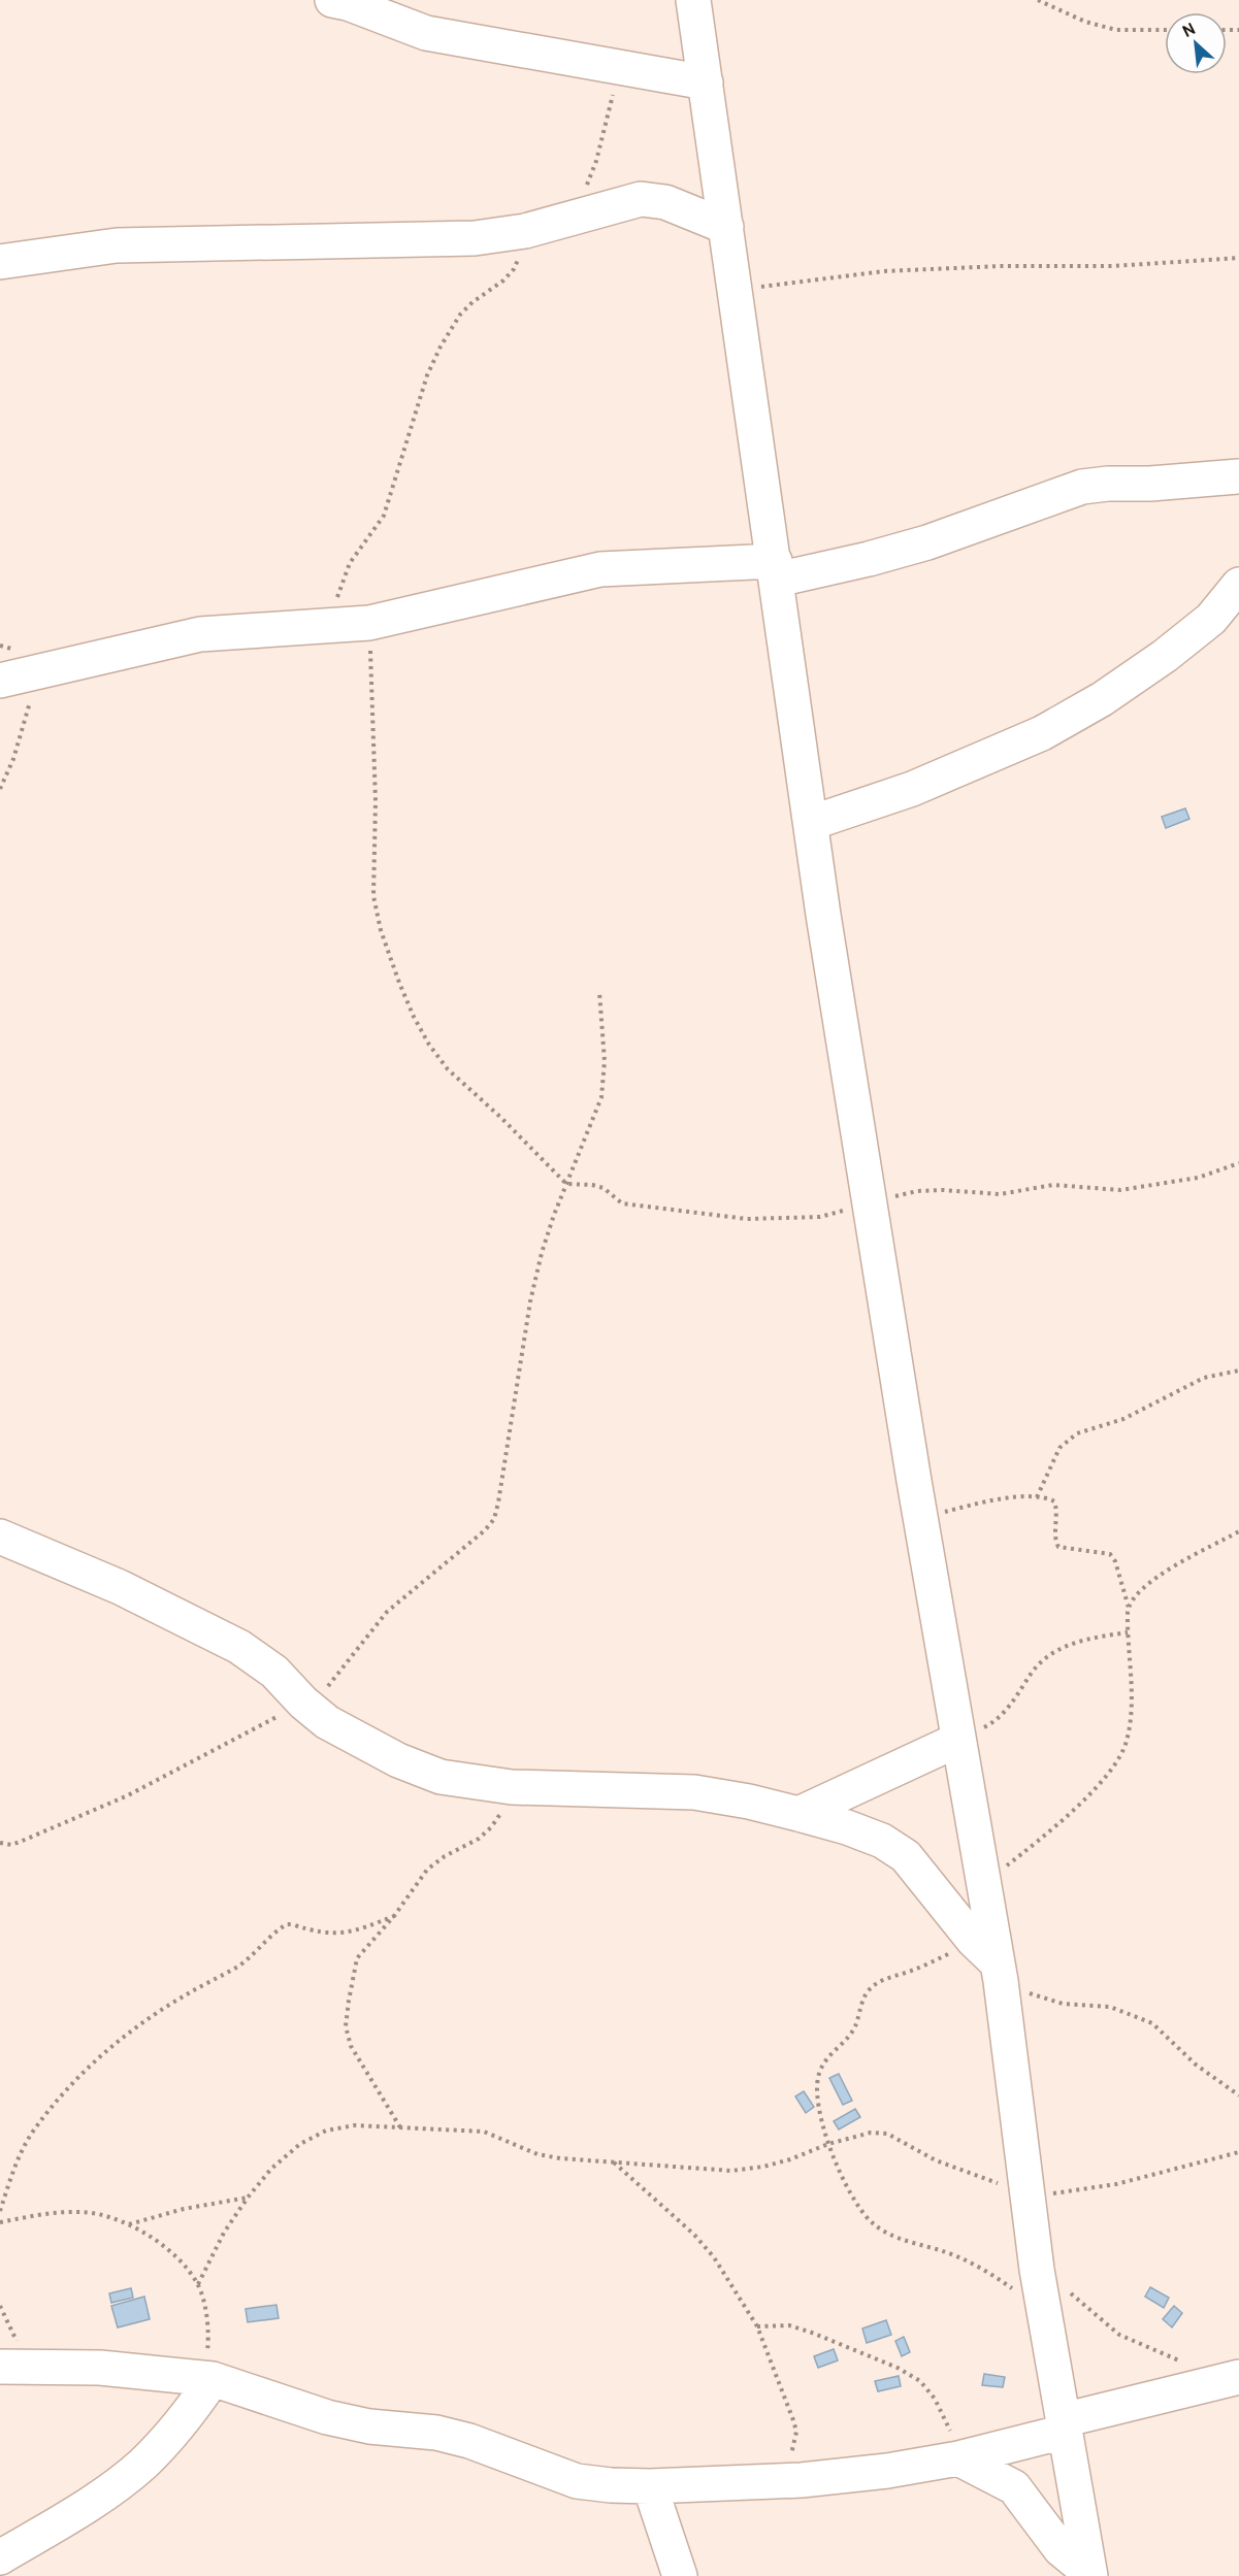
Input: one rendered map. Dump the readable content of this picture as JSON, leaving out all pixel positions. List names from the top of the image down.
{
  "north": "top left"
}
